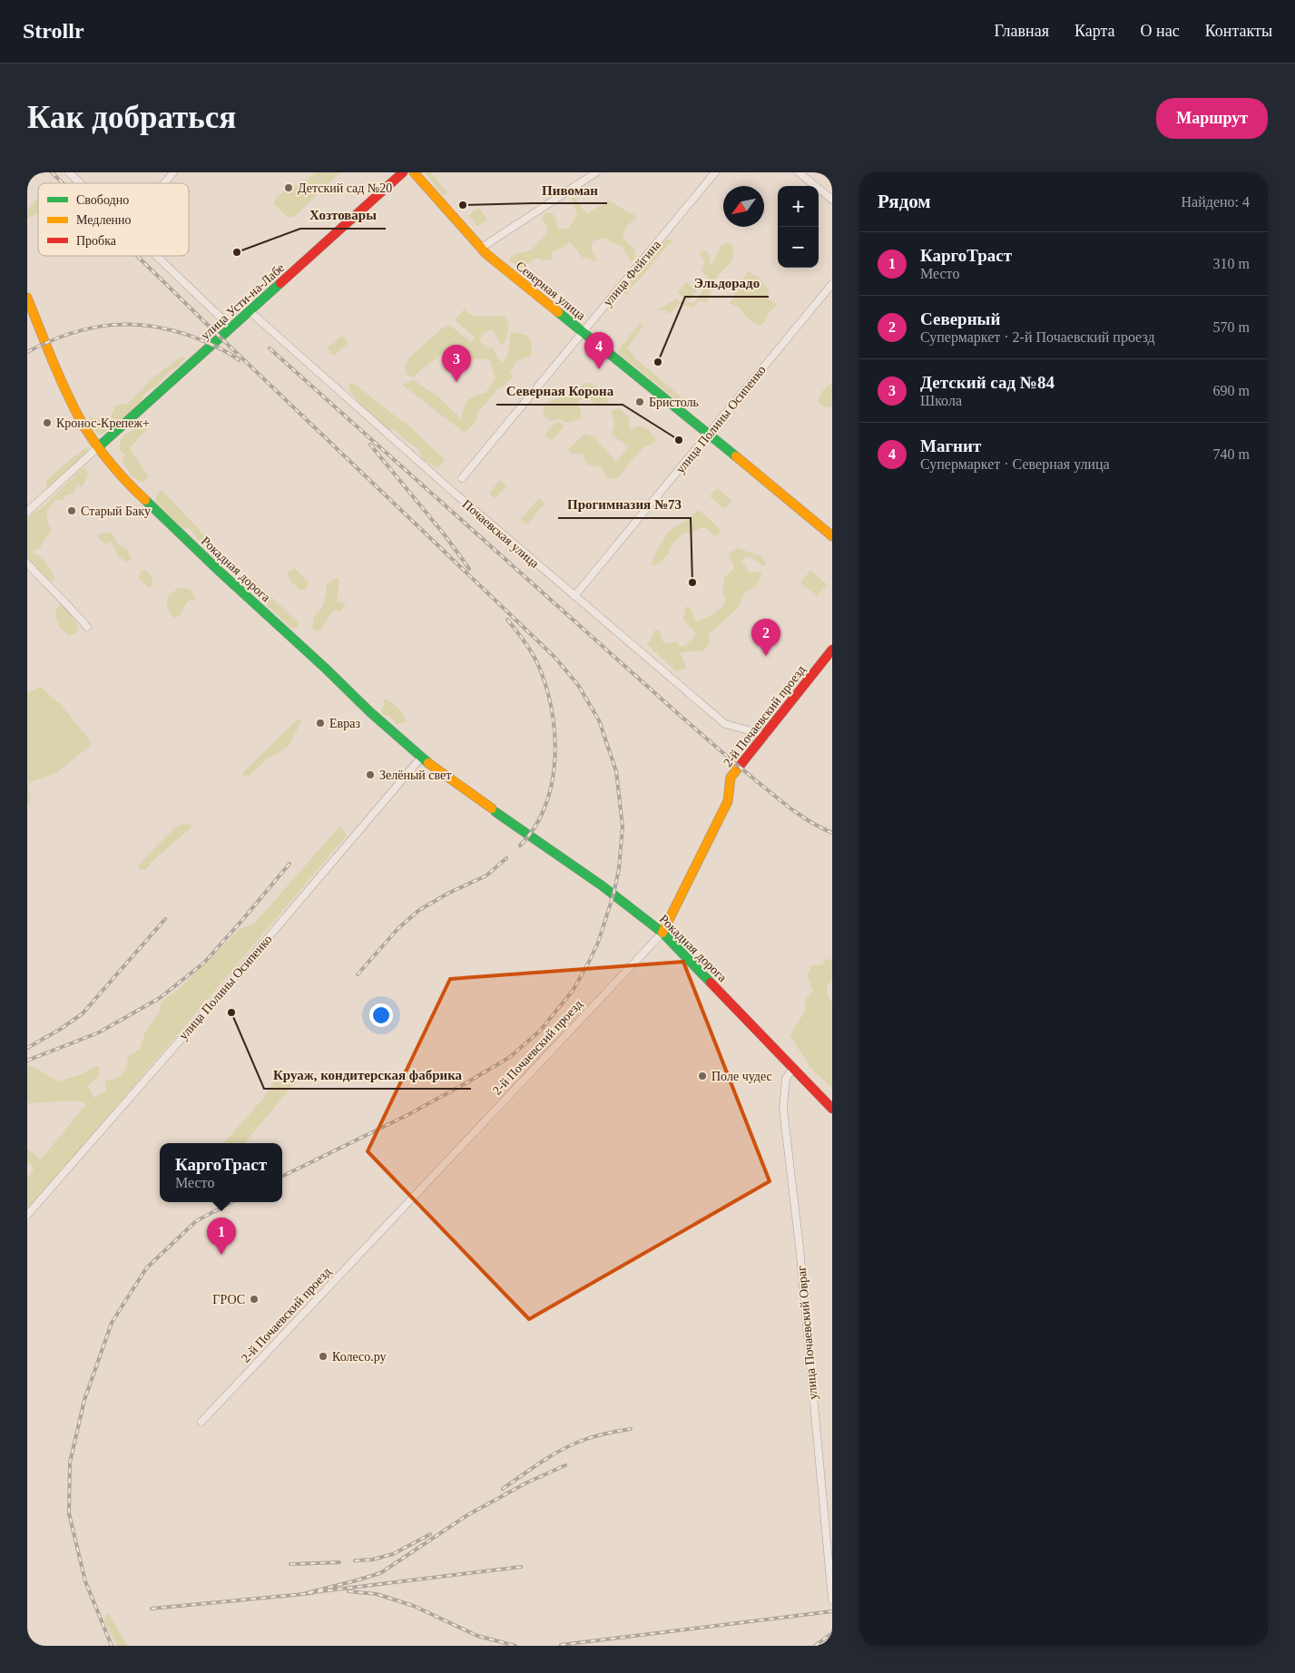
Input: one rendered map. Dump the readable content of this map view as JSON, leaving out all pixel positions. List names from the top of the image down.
{
  "streets": {
    "street": [
      "улица Фейгина",
      "Северная улица",
      "улица Усти-на-Лабе",
      "улица Полины Осипенко",
      "Почаевская улица",
      "Рокадная дорога",
      "2-й Почаевский проезд",
      "улица Почаевский Овраг"
    ]
  },
  "crossings": [
    ["улица Фейгина", "Северная улица"],
    ["Северная улица", "улица Полины Осипенко"],
    ["улица Усти-на-Лабе", "Почаевская улица"],
    ["улица Усти-на-Лабе", "Рокадная дорога"],
    ["улица Полины Осипенко", "Почаевская улица"],
    ["улица Полины Осипенко", "Рокадная дорога"],
    ["Почаевская улица", "2-й Почаевский проезд"],
    ["Рокадная дорога", "2-й Почаевский проезд"],
    ["Рокадная дорога", "улица Почаевский Овраг"]
  ],
  "places": [
    "Детский сад №20",
    "Пивоман",
    "Хозтовары",
    "Эльдорадо",
    "Бристоль",
    "Кронос-Крепеж+",
    "Северная Корона",
    "Старый Баку",
    "Прогимназия №73",
    "Евраз",
    "Зелёный свет",
    "Круаж, кондитерская фабрика",
    "Поле чудес",
    "ГРОС",
    "Колесо.ру"
  ],
  "legend": ["Свободно", "Медленно", "Пробка"],
  "north": "bottom left",
  "page": {
    "header": "Strollr",
    "nav": [
      "Главная",
      "Карта",
      "О нас",
      "Контакты"
    ],
    "buttons": "Маршрут",
    "title": "Как добраться",
    "heading": ["Рядом", "Найдено: 4"],
    "map_buttons": ["+", "−"],
    "list": [
      {
        "mark": "1",
        "name": "КаргоТраст",
        "note": "Место",
        "value": "310 m"
      },
      {
        "mark": "2",
        "name": "Северный",
        "note": "Супермаркет · 2-й Почаевский проезд",
        "value": "570 m"
      },
      {
        "mark": "3",
        "name": "Детский сад №84",
        "note": "Школа",
        "value": "690 m"
      },
      {
        "mark": "4",
        "name": "Магнит",
        "note": "Супермаркет · Северная улица",
        "value": "740 m"
      }
    ],
    "pins": [
      "4",
      "3",
      "2",
      "1"
    ],
    "popup": ["КаргоТраст", "Место"]
  }
}
